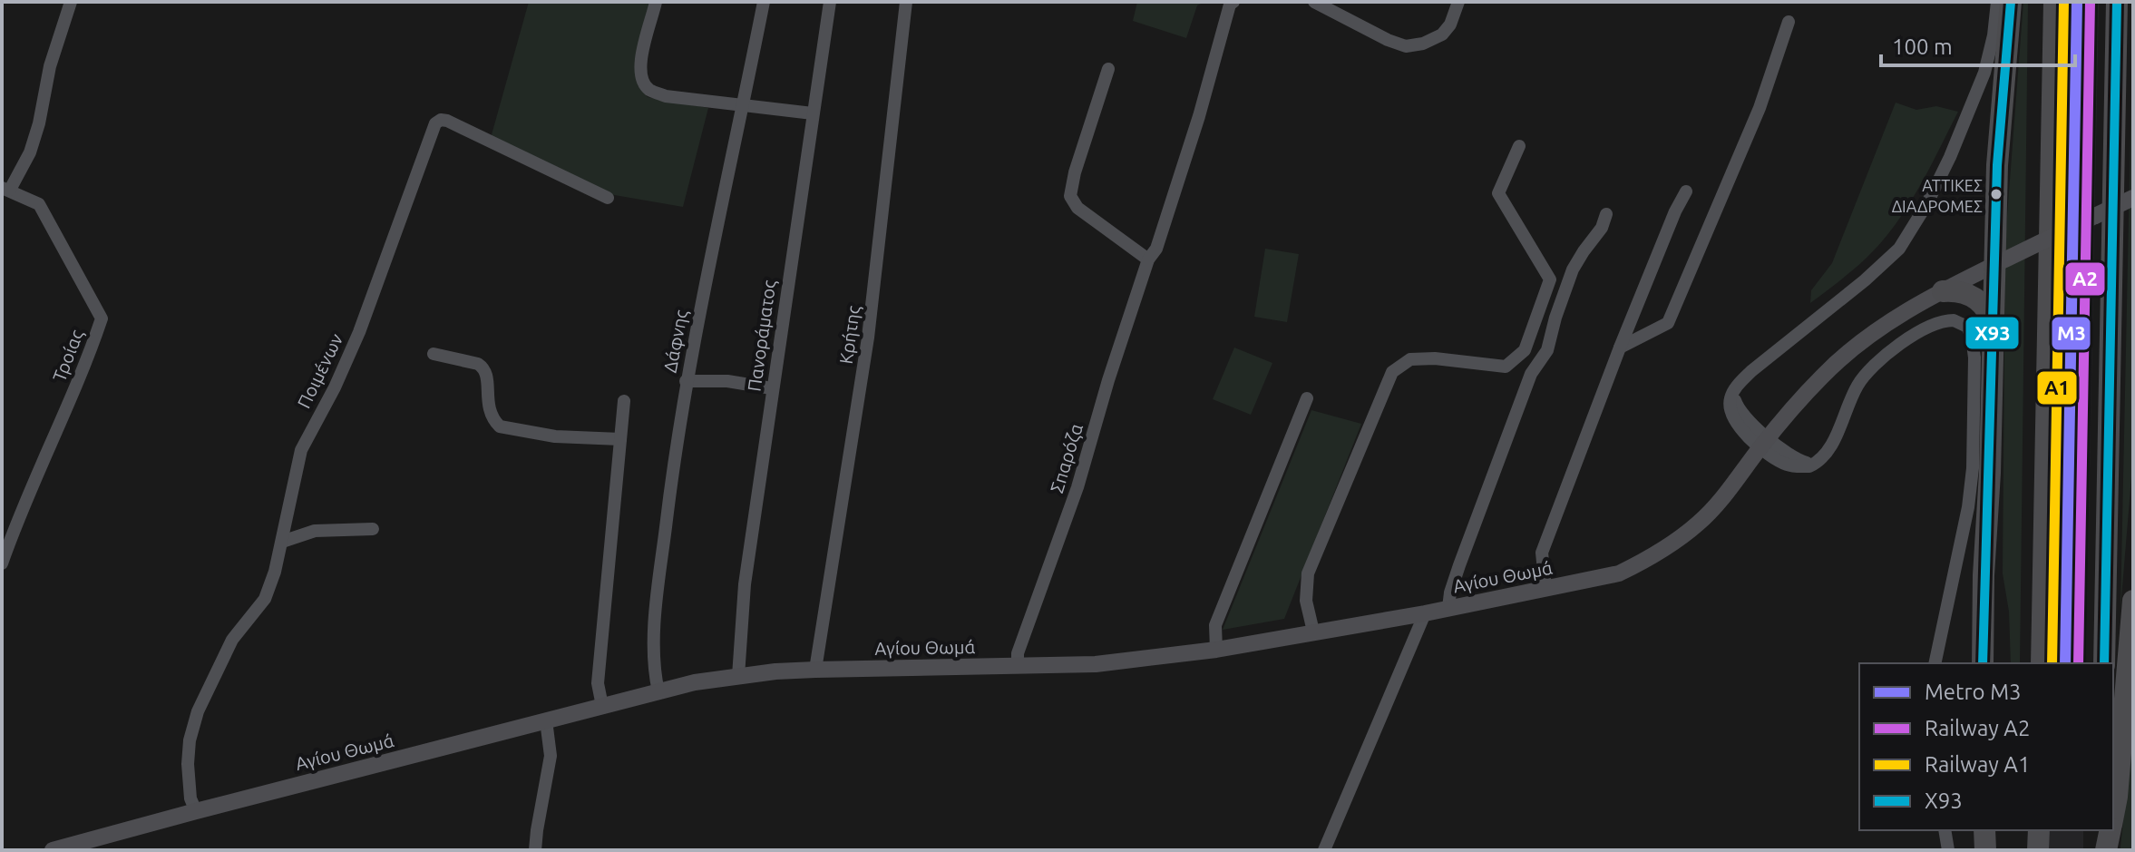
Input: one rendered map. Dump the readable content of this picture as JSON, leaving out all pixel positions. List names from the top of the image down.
{
  "streets": {
    "main road": ["Αγίου Θωμά"],
    "street": [
      "Κρήτης",
      "Πανοράματος",
      "Δάφνης",
      "Τροίας",
      "Ποιμένων",
      "Σπαρόζα"
    ]
  },
  "crossings": [
    ["Κρήτης", "Αγίου Θωμά"],
    ["Πανοράματος", "Αγίου Θωμά"],
    ["Δάφνης", "Αγίου Θωμά"],
    ["Ποιμένων", "Αγίου Θωμά"],
    ["Σπαρόζα", "Αγίου Θωμά"]
  ],
  "places": ["ΑΤΤΙΚΕΣ ΔΙΑΔΡΟΜΕΣ"],
  "lines": [
    "metro line Μ3",
    "rail line A2",
    "rail line A1",
    "transit line X93"
  ],
  "legend": [
    "Metro Μ3",
    "Railway A2",
    "Railway A1",
    "X93"
  ],
  "scale_bar": "100 m"
}
